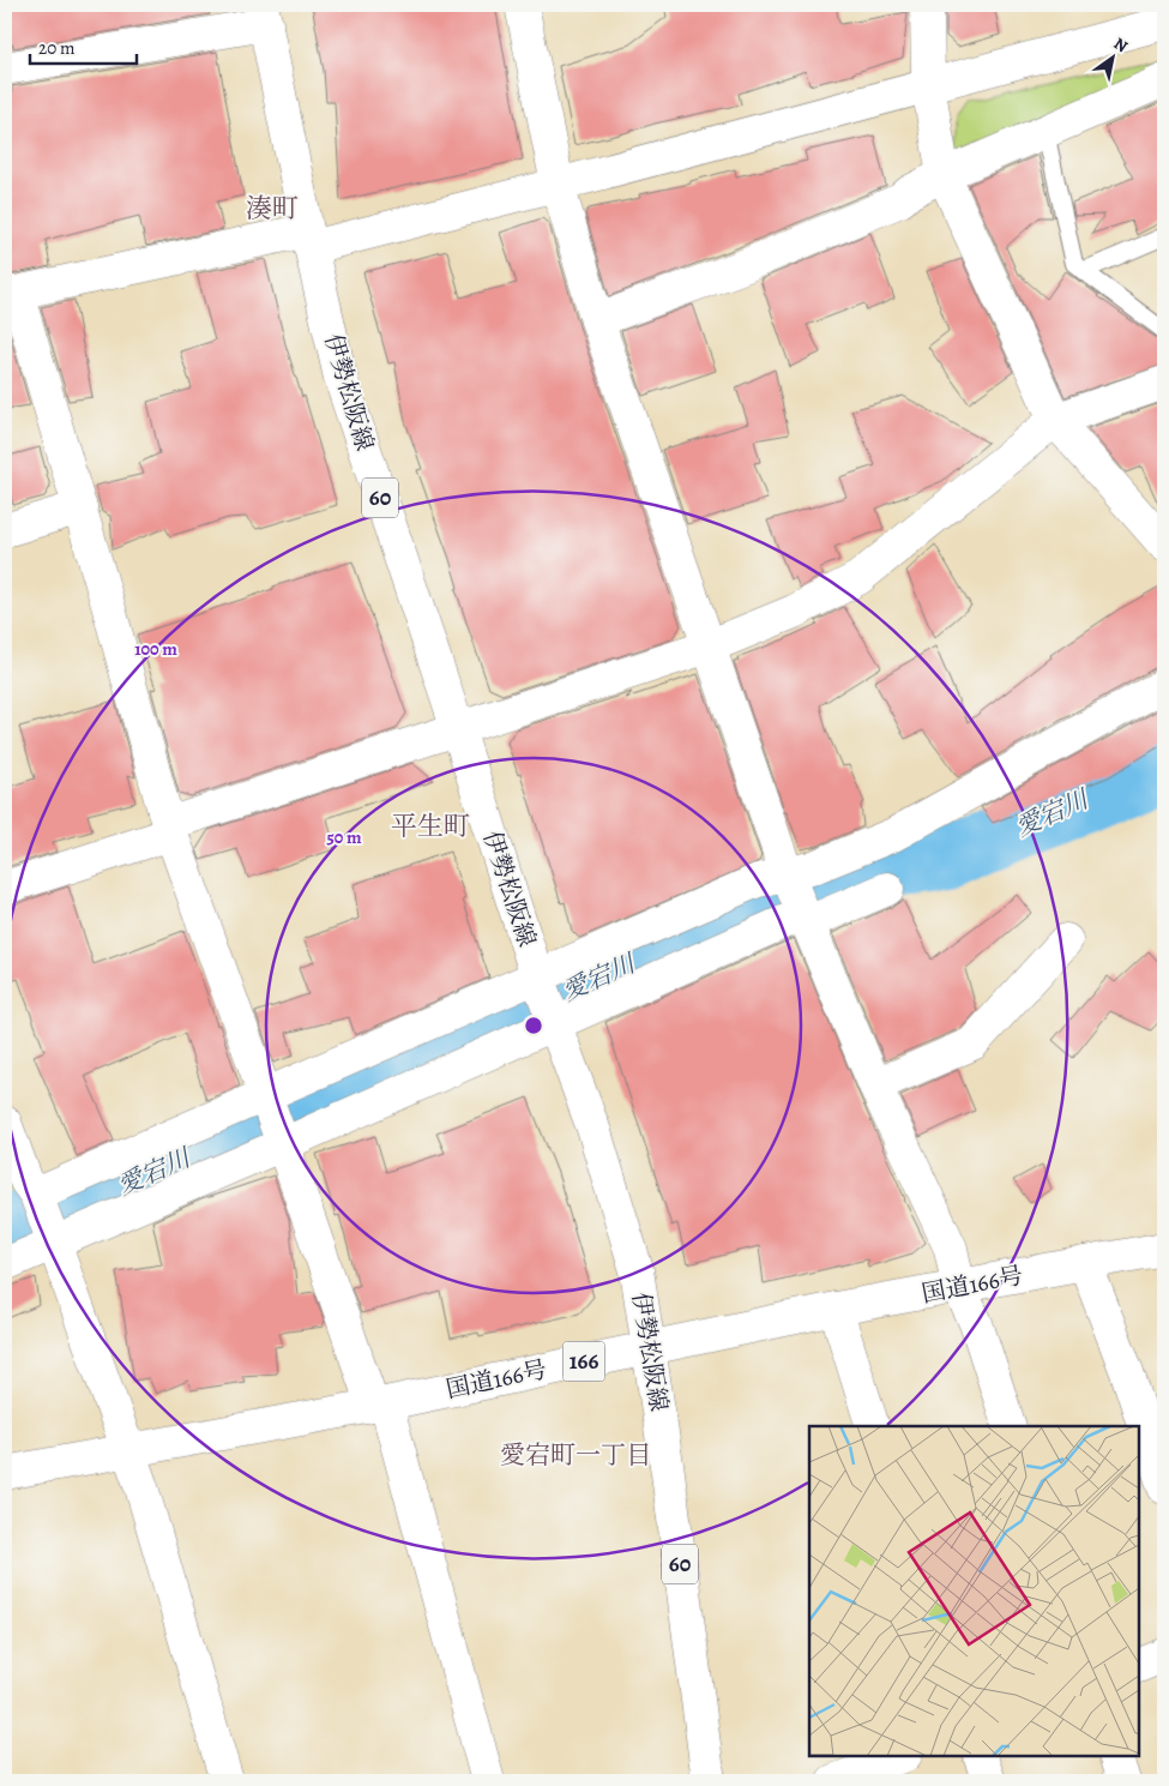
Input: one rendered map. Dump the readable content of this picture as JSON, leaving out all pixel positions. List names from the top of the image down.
{
  "streets": {
    "main road": [
      "伊勢松阪線",
      "60",
      "国道166号",
      "166"
    ]
  },
  "crossings": [
    ["伊勢松阪線", "国道166号"]
  ],
  "districts": ["湊町", "平生町", "愛宕町一丁目"],
  "water": ["愛宕川"],
  "scale_bar": "20 m",
  "north": "top right",
  "rings": ["100 m", "50 m"]
}
